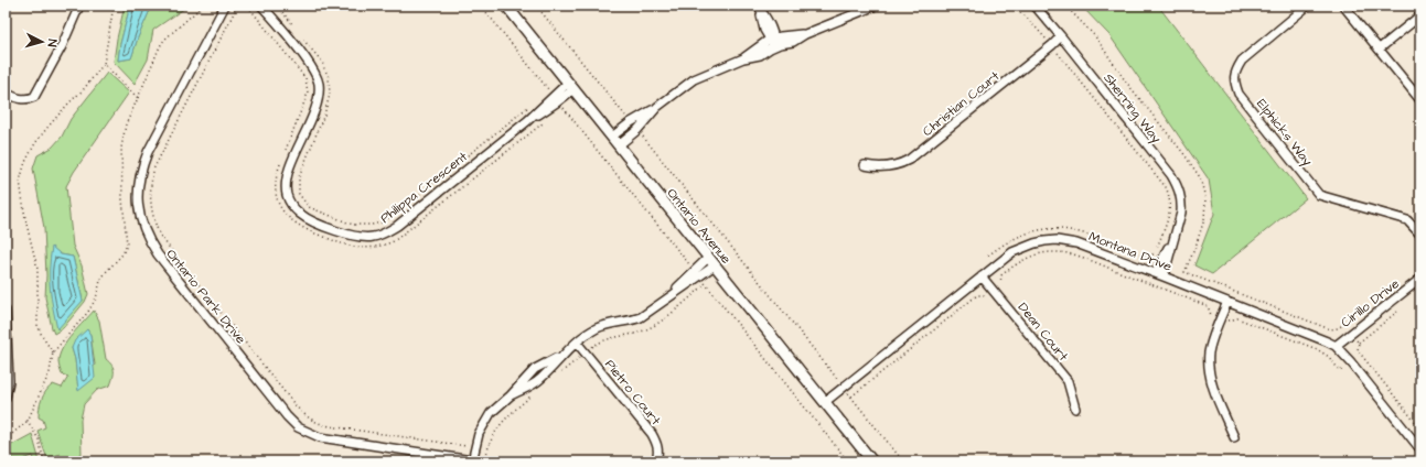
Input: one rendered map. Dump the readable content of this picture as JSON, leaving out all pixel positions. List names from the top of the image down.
{
  "streets": {
    "street": [
      "Christian Court",
      "Sherring Way",
      "Elphicks Way",
      "Philippa Crescent",
      "Ontario Avenue",
      "Montana Drive",
      "Ontario Park Drive",
      "Cirillo Drive",
      "Dean Court",
      "Pietro Court"
    ]
  },
  "crossings": [
    ["Christian Court", "Sherring Way"],
    ["Sherring Way", "Montana Drive"],
    ["Philippa Crescent", "Ontario Avenue"],
    ["Ontario Avenue", "Montana Drive"],
    ["Montana Drive", "Cirillo Drive"],
    ["Montana Drive", "Dean Court"]
  ],
  "north": "right"
}
